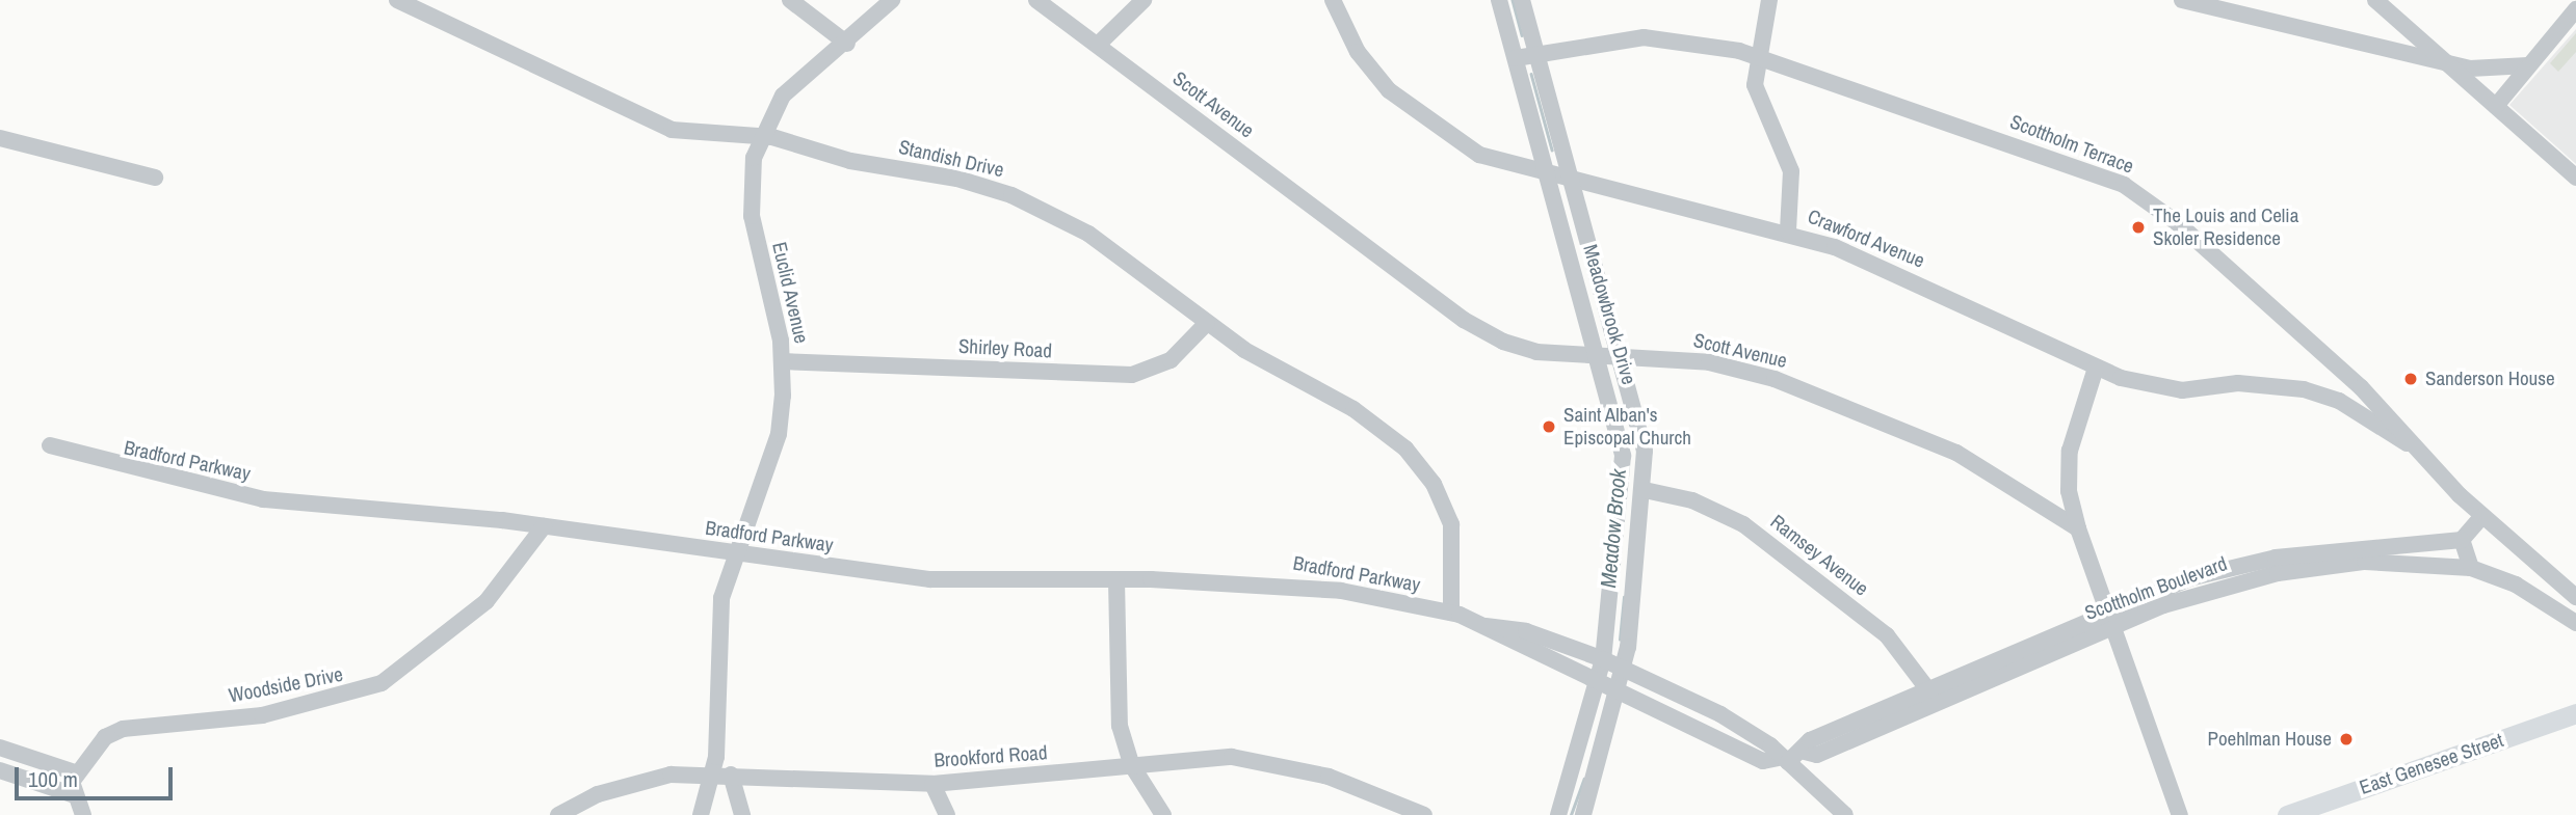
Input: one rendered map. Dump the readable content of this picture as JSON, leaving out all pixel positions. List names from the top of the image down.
{
  "streets": {
    "main road": ["East Genesee Street"],
    "street": [
      "Scott Avenue",
      "Scottholm Terrace",
      "Standish Drive",
      "Crawford Avenue",
      "Euclid Avenue",
      "Meadowbrook Drive",
      "Shirley Road",
      "Bradford Parkway",
      "Ramsey Avenue",
      "Scottholm Boulevard",
      "Woodside Drive",
      "Brookford Road"
    ]
  },
  "crossings": [
    ["Scott Avenue", "Meadowbrook Drive"],
    ["Scottholm Terrace", "Crawford Avenue"],
    ["Scottholm Terrace", "Meadowbrook Drive"],
    ["Standish Drive", "Euclid Avenue"],
    ["Standish Drive", "Shirley Road"],
    ["Standish Drive", "Bradford Parkway"],
    ["Crawford Avenue", "Meadowbrook Drive"],
    ["Euclid Avenue", "Shirley Road"],
    ["Euclid Avenue", "Bradford Parkway"],
    ["Euclid Avenue", "Brookford Road"],
    ["Meadowbrook Drive", "Bradford Parkway"],
    ["Meadowbrook Drive", "Ramsey Avenue"],
    ["Bradford Parkway", "Scottholm Boulevard"],
    ["Bradford Parkway", "Woodside Drive"],
    ["Ramsey Avenue", "Scottholm Boulevard"]
  ],
  "water": ["Meadow Brook"],
  "places": [
    "The Louis and Celia Skoler Residence",
    "Sanderson House",
    "Saint Alban's Episcopal Church",
    "Poehlman House"
  ],
  "scale_bar": "100 m"
}
